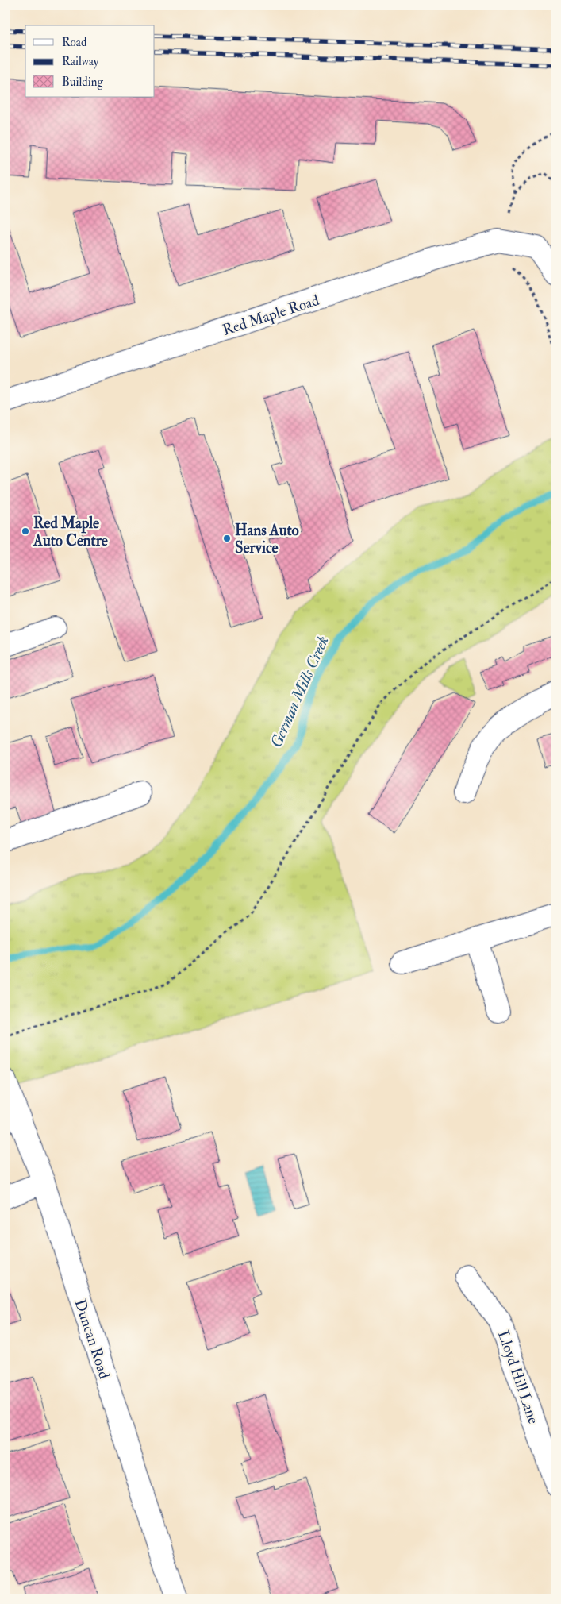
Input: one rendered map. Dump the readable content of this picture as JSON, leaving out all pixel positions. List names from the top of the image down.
{
  "streets": {
    "street": ["Red Maple Road", "Duncan Road", "Lloyd Hill Lane"]
  },
  "water": ["German Mills Creek"],
  "places": ["Red Maple Auto Centre", "Hans Auto Service"],
  "legend": ["Road", "Railway", "Building"]
}
